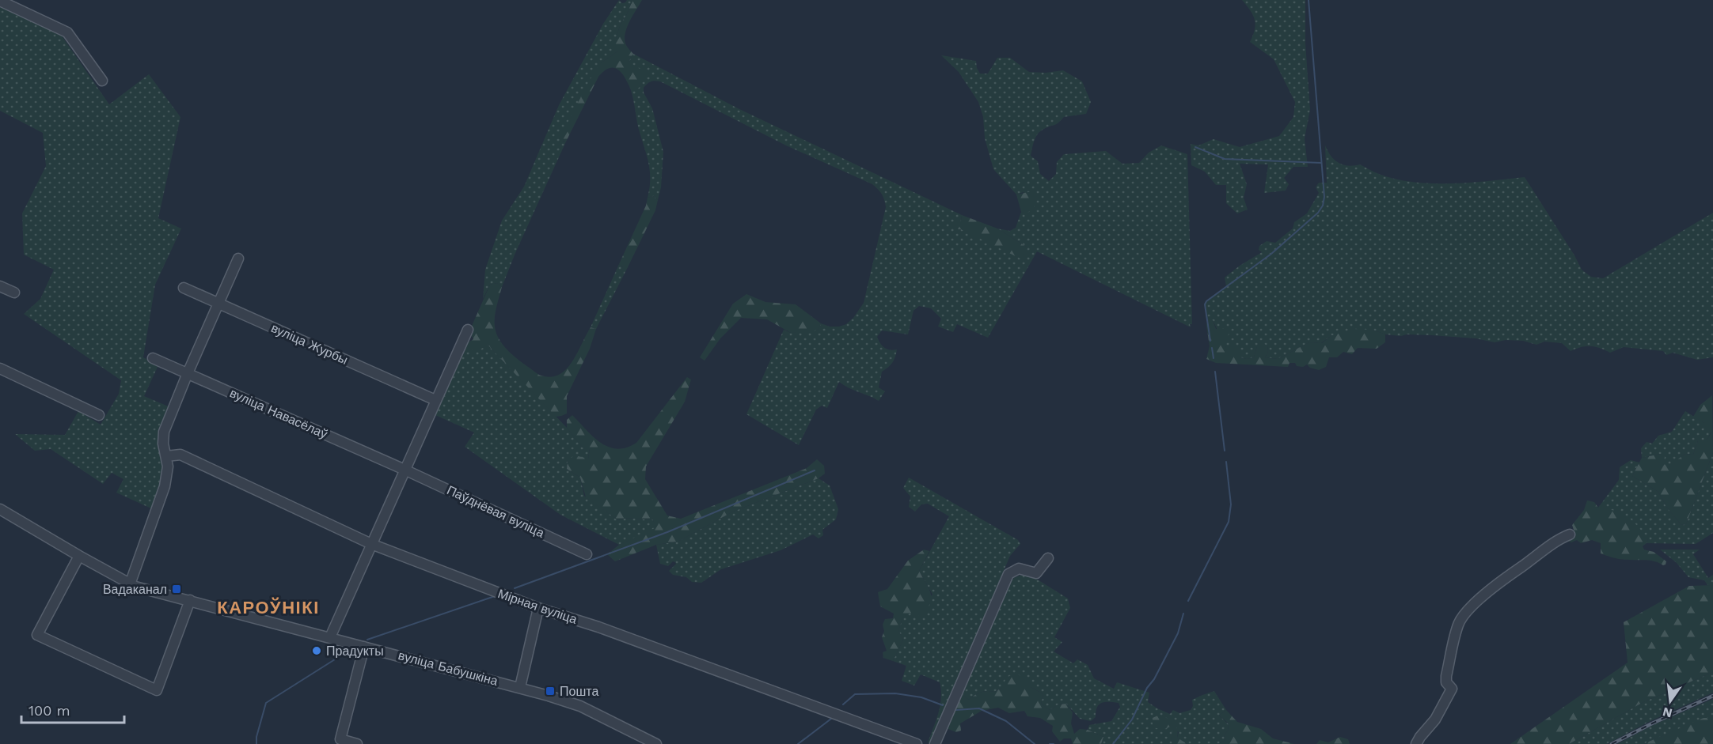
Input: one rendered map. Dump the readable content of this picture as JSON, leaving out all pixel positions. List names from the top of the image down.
{
  "streets": {
    "street": [
      "вуліца Журбы",
      "вуліца Навасёлаў",
      "Паўднёвая вуліца",
      "Мірная вуліца",
      "вуліца Бабушкіна"
    ]
  },
  "crossings": [
    ["вуліца Навасёлаў", "Паўднёвая вуліца"]
  ],
  "districts": ["КАРОЎНІКІ"],
  "places": {
    "transit": ["Вадаканал", "Пошта"],
    "other": ["Прадукты"]
  },
  "scale_bar": "100 m",
  "north": "bottom"
}
